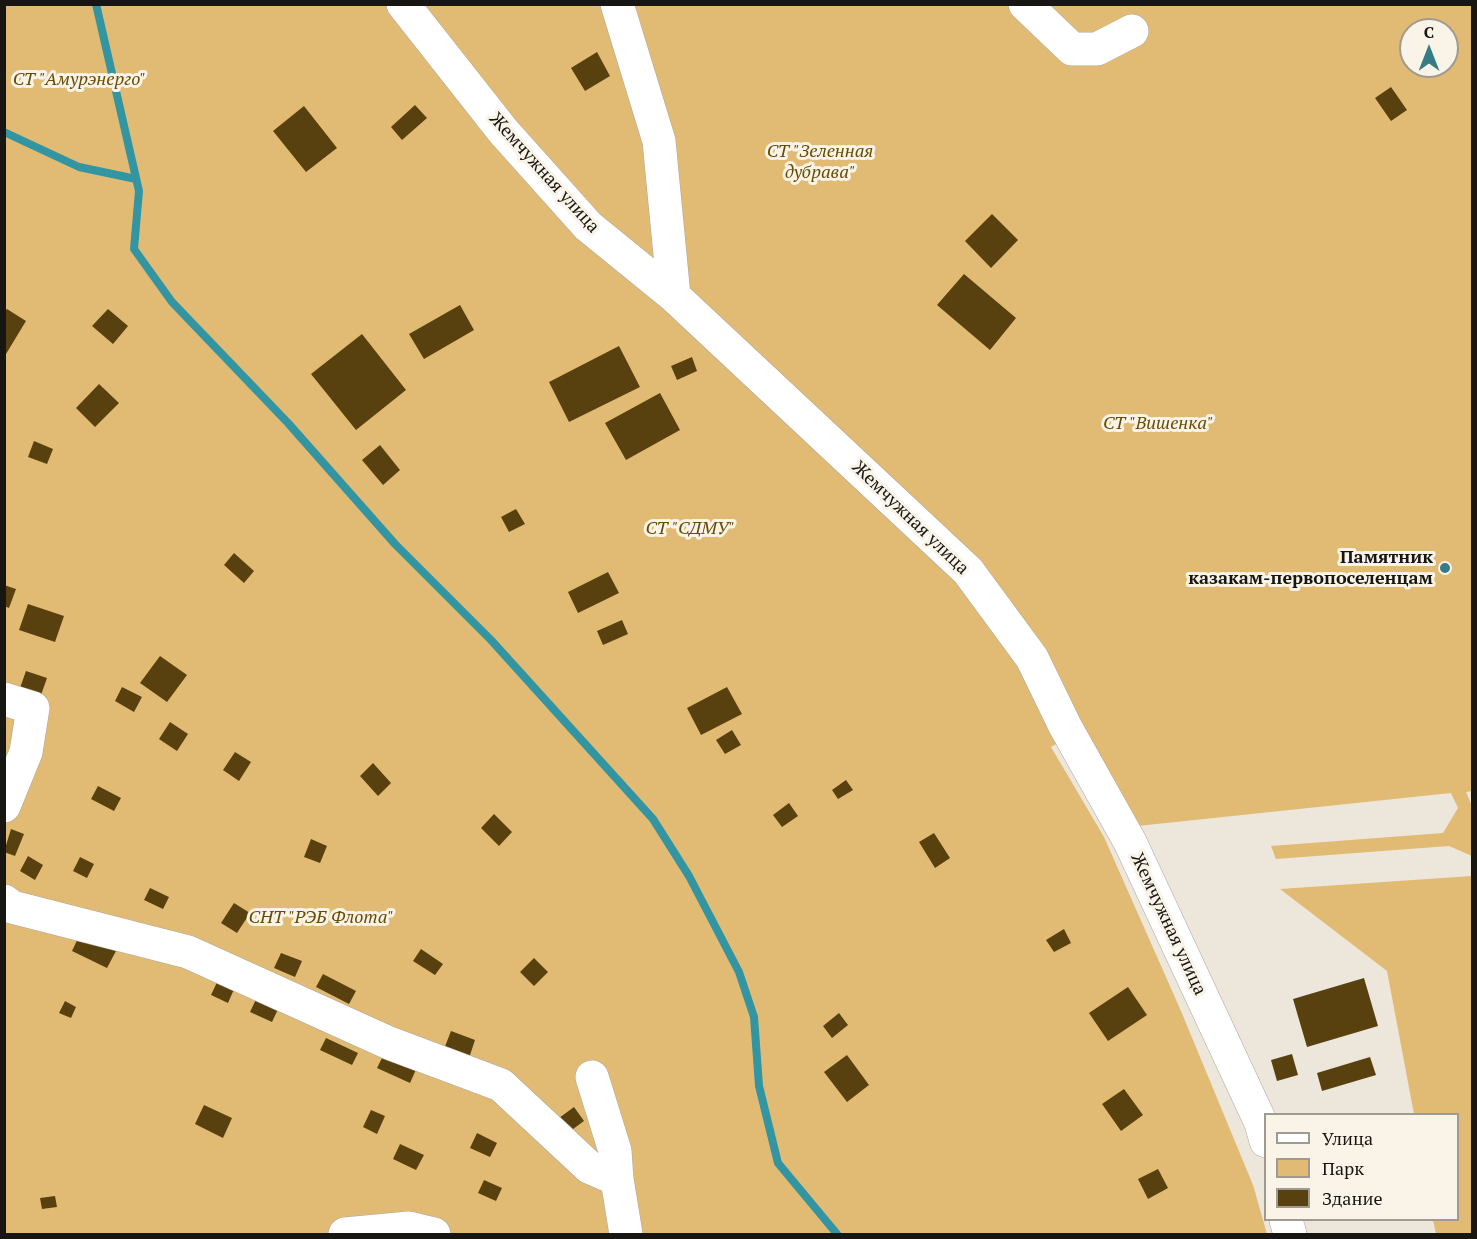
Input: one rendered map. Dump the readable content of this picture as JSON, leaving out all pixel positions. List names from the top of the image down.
{
  "streets": {
    "street": ["Жемчужная улица"]
  },
  "parks": [
    "СТ \"Амурэнерго\"",
    "СТ \"Зеленная дубрава\"",
    "СТ \"Вишенка\"",
    "СТ \"СДМУ\"",
    "СНТ \"РЭБ Флота\""
  ],
  "places": ["Памятник казакам-первопоселенцам"],
  "legend": ["Улица", "Парк", "Здание"],
  "north": "top"
}
